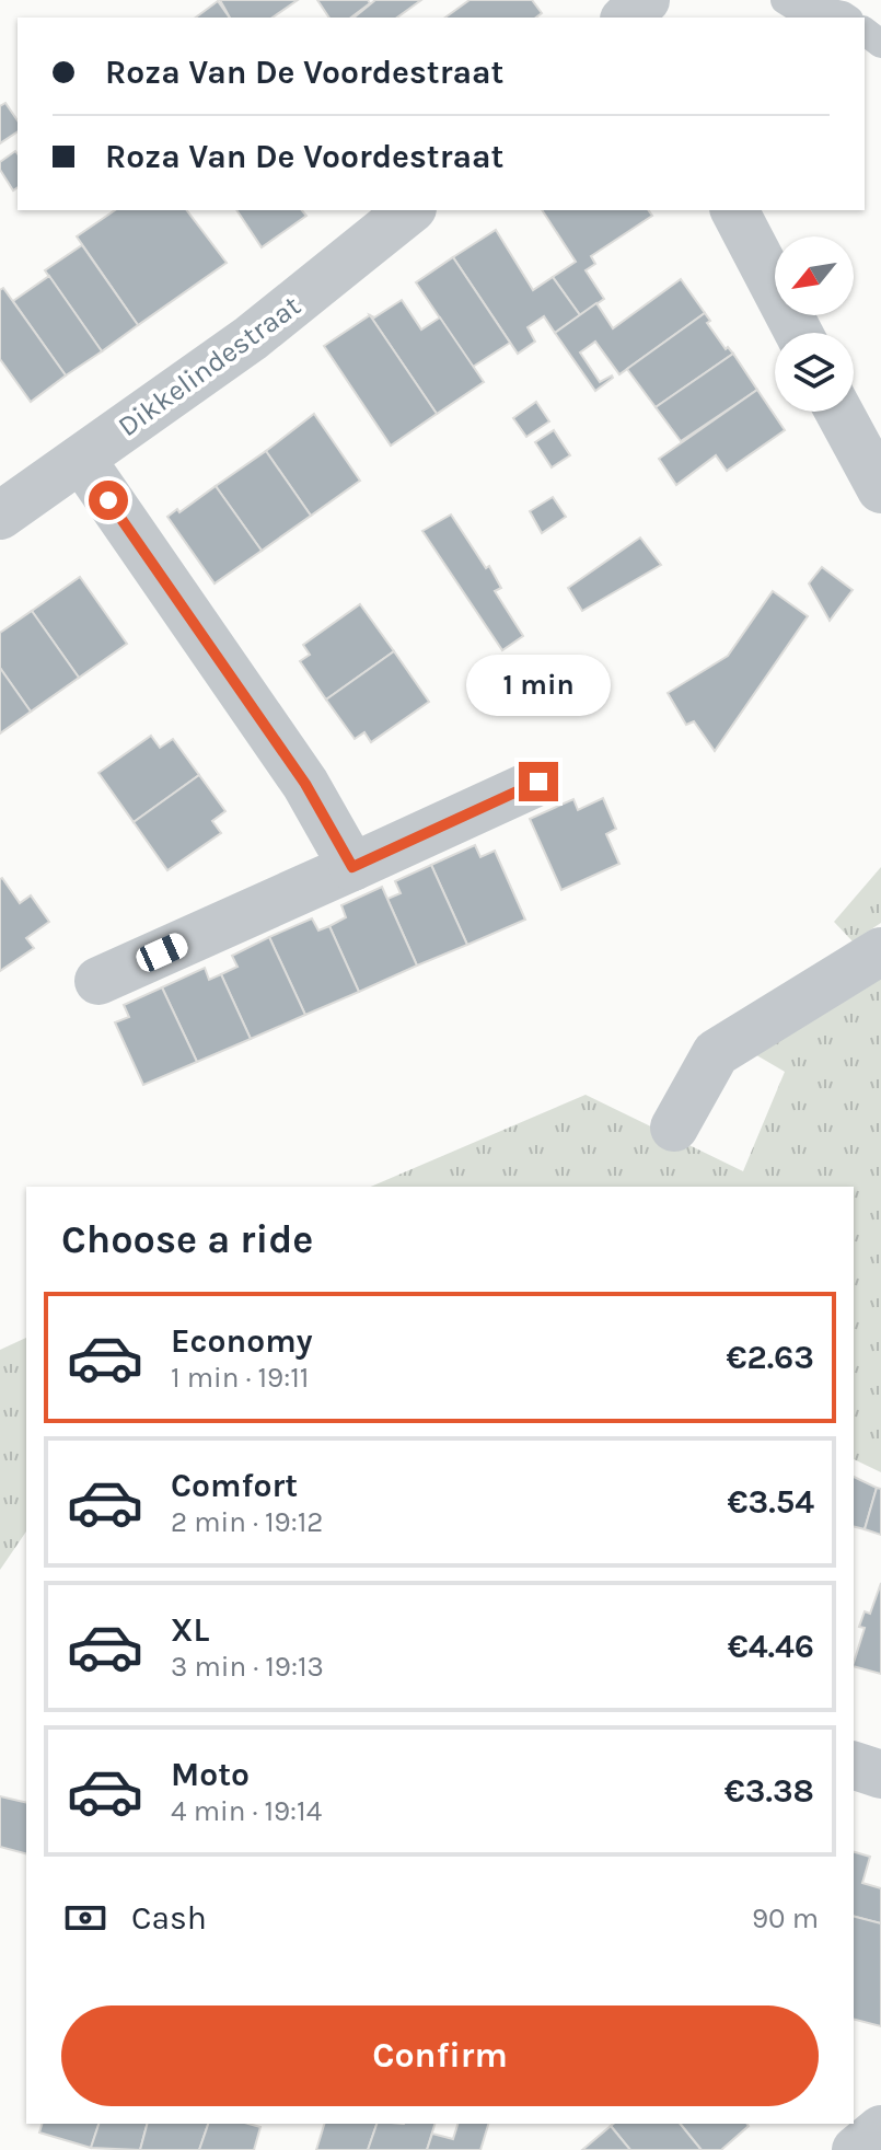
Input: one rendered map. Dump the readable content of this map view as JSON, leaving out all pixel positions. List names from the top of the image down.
{
  "streets": {
    "street": ["Dikkelindestraat"]
  },
  "north": "bottom left",
  "page": {
    "banner": ["Roza Van De Voordestraat", "Roza Van De Voordestraat"],
    "bubble": "1 min",
    "heading": "Choose a ride",
    "list": [
      {
        "name": "Economy",
        "note": "1 min · 19:11",
        "value": "€2.63"
      },
      {
        "name": "Comfort",
        "note": "2 min · 19:12",
        "value": "€3.54"
      },
      {
        "name": "XL",
        "note": "3 min · 19:13",
        "value": "€4.46"
      },
      {
        "name": "Moto",
        "note": "4 min · 19:14",
        "value": "€3.38"
      }
    ],
    "pay": ["Cash", "90 m"],
    "buttons": "Confirm"
  }
}
